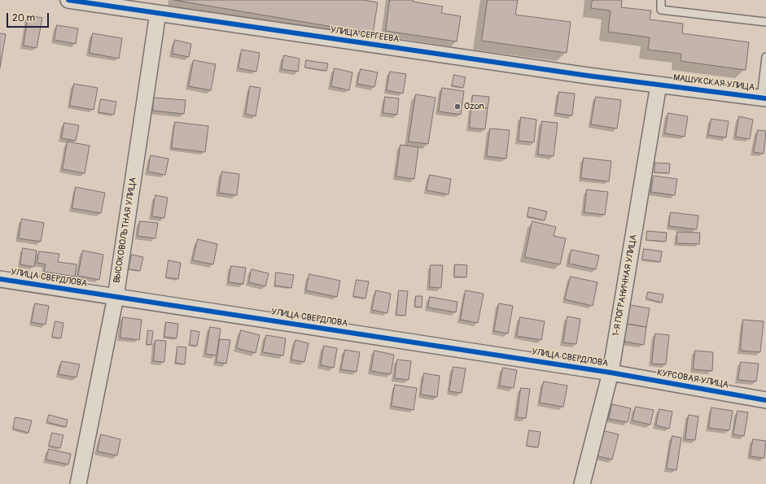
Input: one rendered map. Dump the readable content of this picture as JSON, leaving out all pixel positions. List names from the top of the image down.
{
  "streets": {
    "street": [
      "УЛИЦА СЕРГЕЕВА",
      "МАШУКСКАЯ УЛИЦА",
      "ВЫСОКОВОЛЬТНАЯ УЛИЦА",
      "УЛИЦА СВЕРДЛОВА",
      "1-Я ПОГРАНИЧНАЯ УЛИЦА",
      "КУРСОВАЯ УЛИЦА"
    ]
  },
  "crossings": [
    ["УЛИЦА СЕРГЕЕВА", "МАШУКСКАЯ УЛИЦА"],
    ["УЛИЦА СЕРГЕЕВА", "ВЫСОКОВОЛЬТНАЯ УЛИЦА"],
    ["УЛИЦА СЕРГЕЕВА", "1-Я ПОГРАНИЧНАЯ УЛИЦА"],
    ["МАШУКСКАЯ УЛИЦА", "1-Я ПОГРАНИЧНАЯ УЛИЦА"],
    ["ВЫСОКОВОЛЬТНАЯ УЛИЦА", "УЛИЦА СВЕРДЛОВА"],
    ["УЛИЦА СВЕРДЛОВА", "1-Я ПОГРАНИЧНАЯ УЛИЦА"],
    ["УЛИЦА СВЕРДЛОВА", "КУРСОВАЯ УЛИЦА"],
    ["1-Я ПОГРАНИЧНАЯ УЛИЦА", "КУРСОВАЯ УЛИЦА"]
  ],
  "places": ["Ozon"],
  "scale_bar": "20 m"
}
